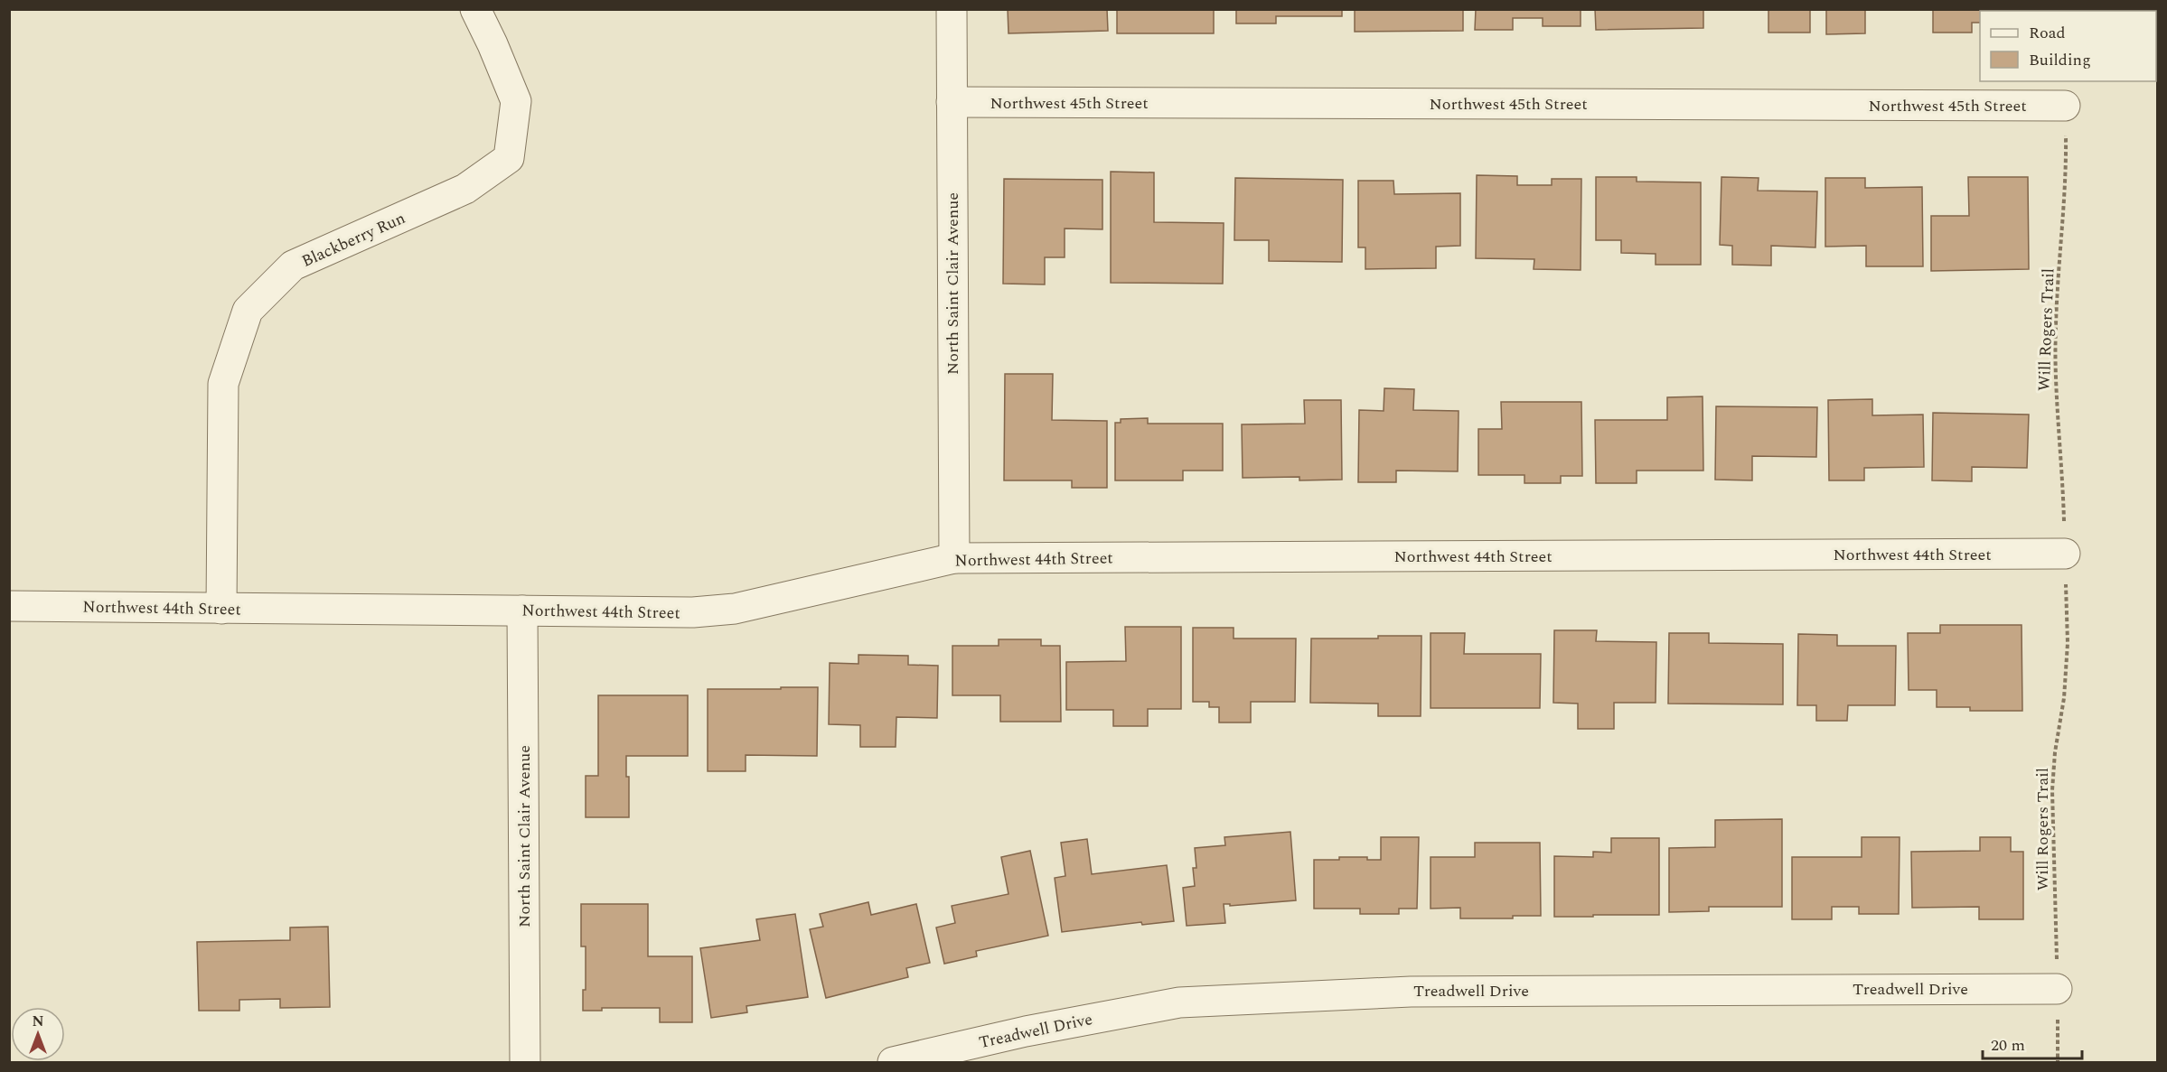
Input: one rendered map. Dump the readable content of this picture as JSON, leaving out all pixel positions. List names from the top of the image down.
{
  "streets": {
    "street": [
      "Northwest 45th Street",
      "Blackberry Run",
      "North Saint Clair Avenue",
      "Northwest 44th Street",
      "Treadwell Drive"
    ],
    "path": ["Will Rogers Trail"]
  },
  "crossings": [
    ["Northwest 45th Street", "North Saint Clair Avenue"],
    ["Blackberry Run", "Northwest 44th Street"],
    ["North Saint Clair Avenue", "Northwest 44th Street"]
  ],
  "legend": ["Road", "Building"],
  "scale_bar": "20 m",
  "north": "top"
}
